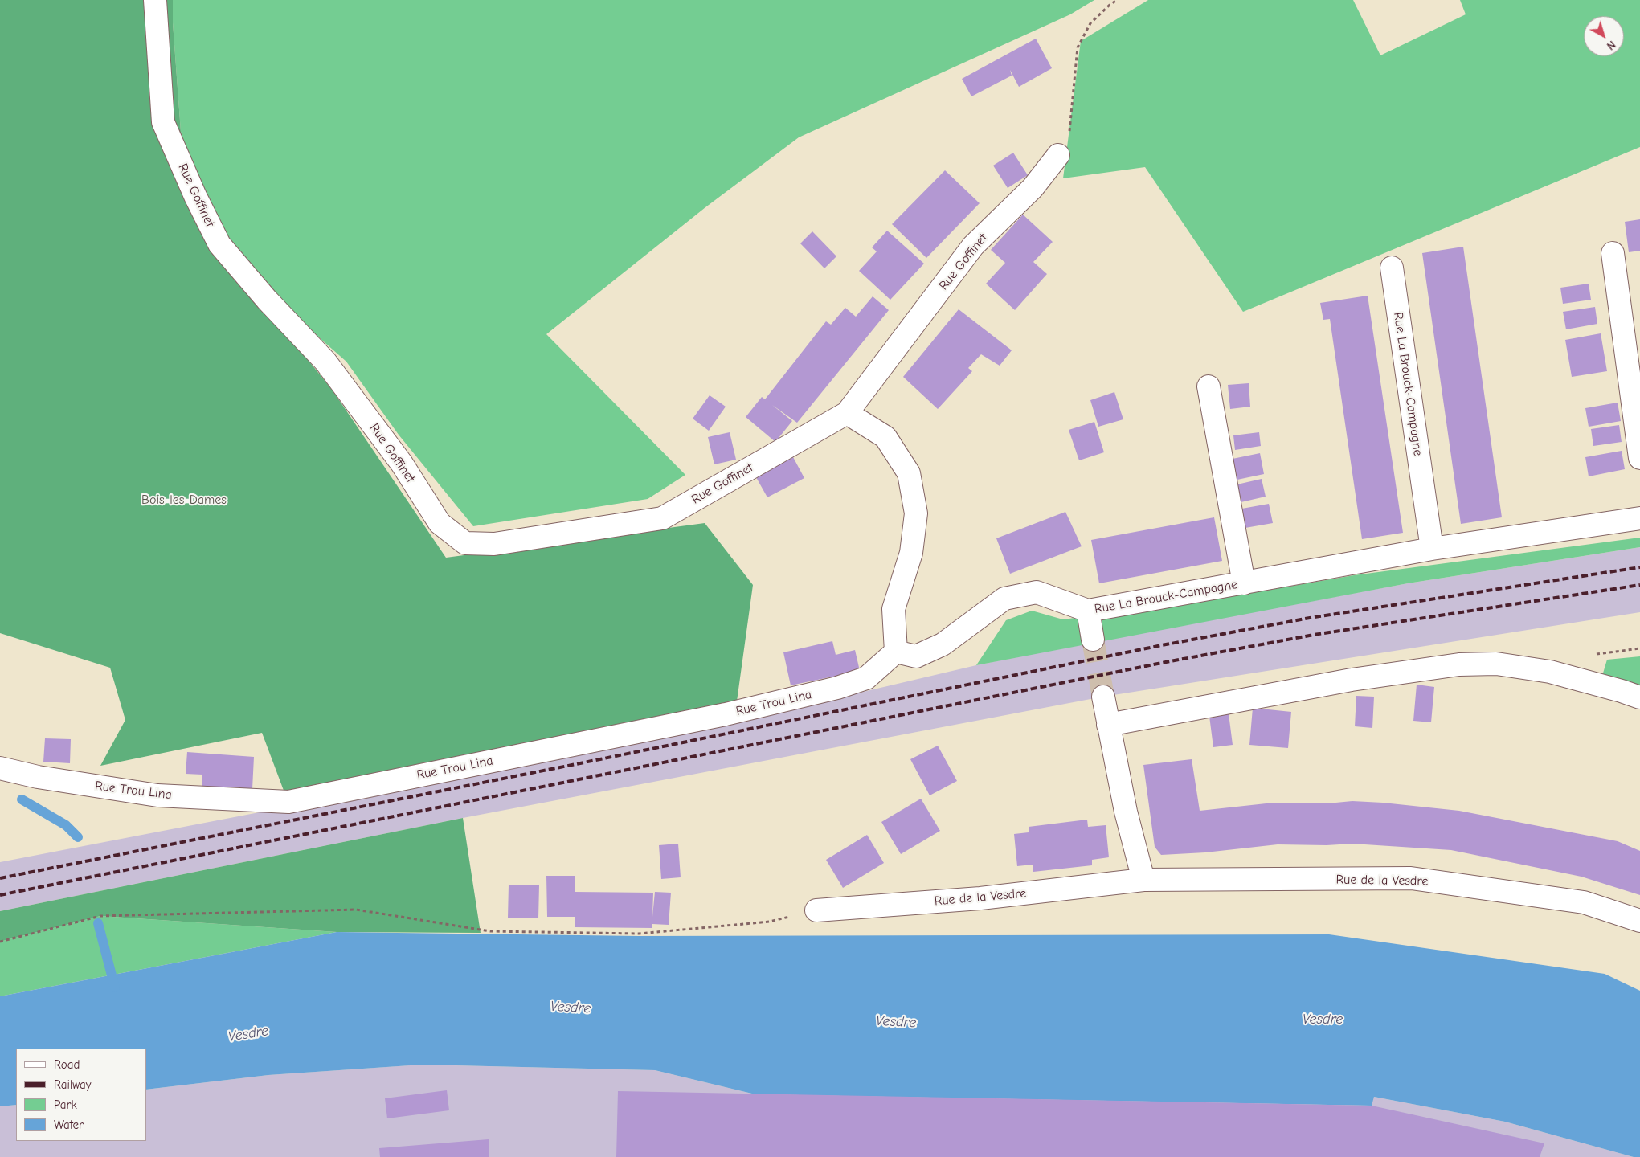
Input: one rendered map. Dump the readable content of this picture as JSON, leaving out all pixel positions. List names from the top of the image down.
{
  "streets": {
    "street": [
      "Rue Goffinet",
      "Rue La Brouck-Campagne",
      "Rue Trou Lina",
      "Rue de la Vesdre"
    ]
  },
  "crossings": [
    ["Rue La Brouck-Campagne", "Rue Trou Lina"]
  ],
  "water": ["Vesdre"],
  "parks": ["Bois-les-Dames"],
  "legend": [
    "Road",
    "Railway",
    "Park",
    "Water"
  ],
  "north": "bottom right"
}
